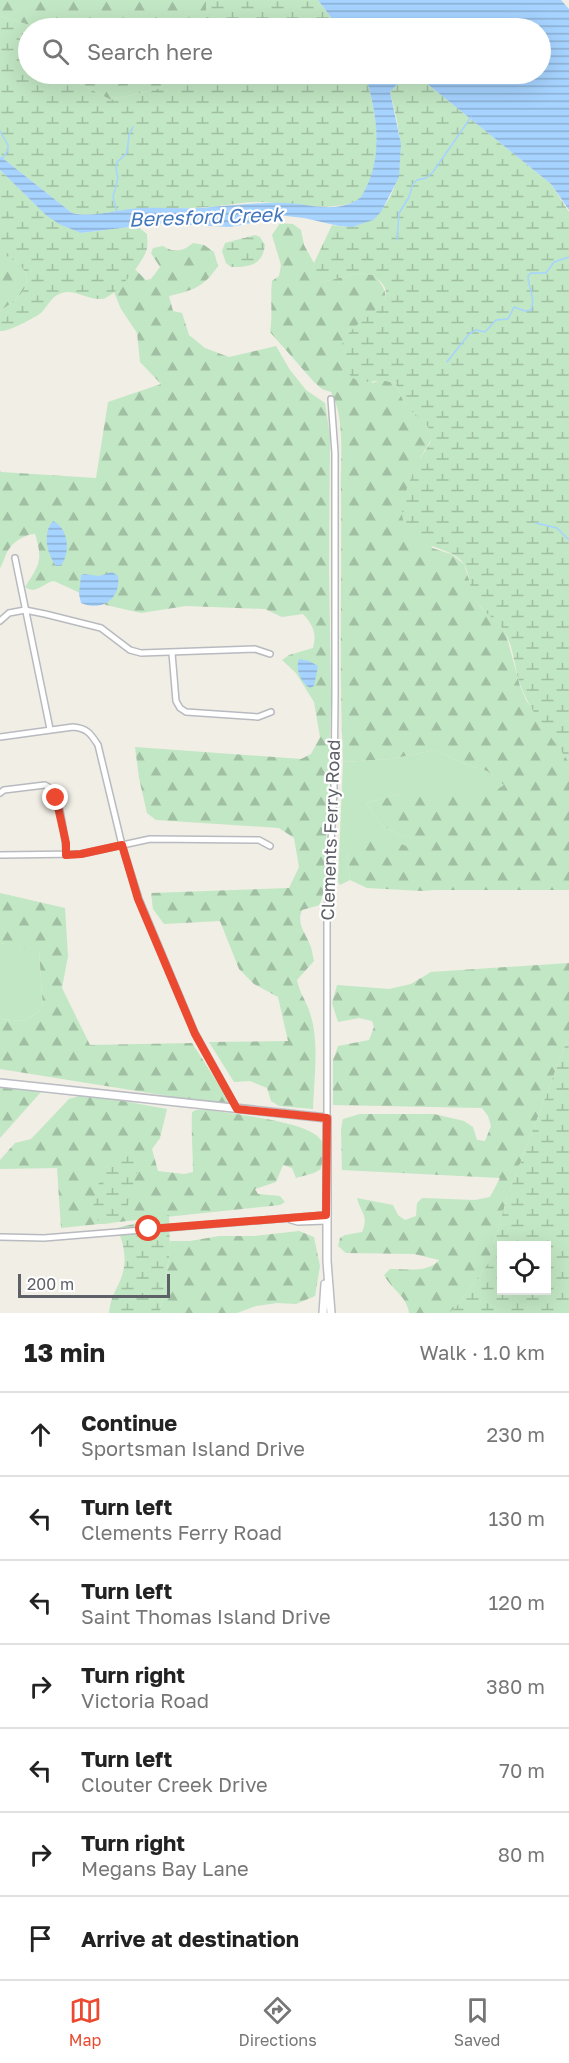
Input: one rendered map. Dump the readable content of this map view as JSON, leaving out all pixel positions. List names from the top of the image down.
{
  "streets": {
    "main road": ["Clements Ferry Road"]
  },
  "water": ["Beresford Creek"],
  "scale_bar": "200 m",
  "page": {
    "search": "Search here",
    "scale": "200 m",
    "heading": ["13 min", "Walk · 1.0 km"],
    "list": [
      ["Continue", "Sportsman Island Drive", "230 m"],
      ["Turn left", "Clements Ferry Road", "130 m"],
      ["Turn left", "Saint Thomas Island Drive", "120 m"],
      ["Turn right", "Victoria Road", "380 m"],
      ["Turn left", "Clouter Creek Drive", "70 m"],
      ["Turn right", "Megans Bay Lane", "80 m"],
      "Arrive at destination"
    ],
    "nav": ["Map", "Directions", "Saved"]
  }
}
